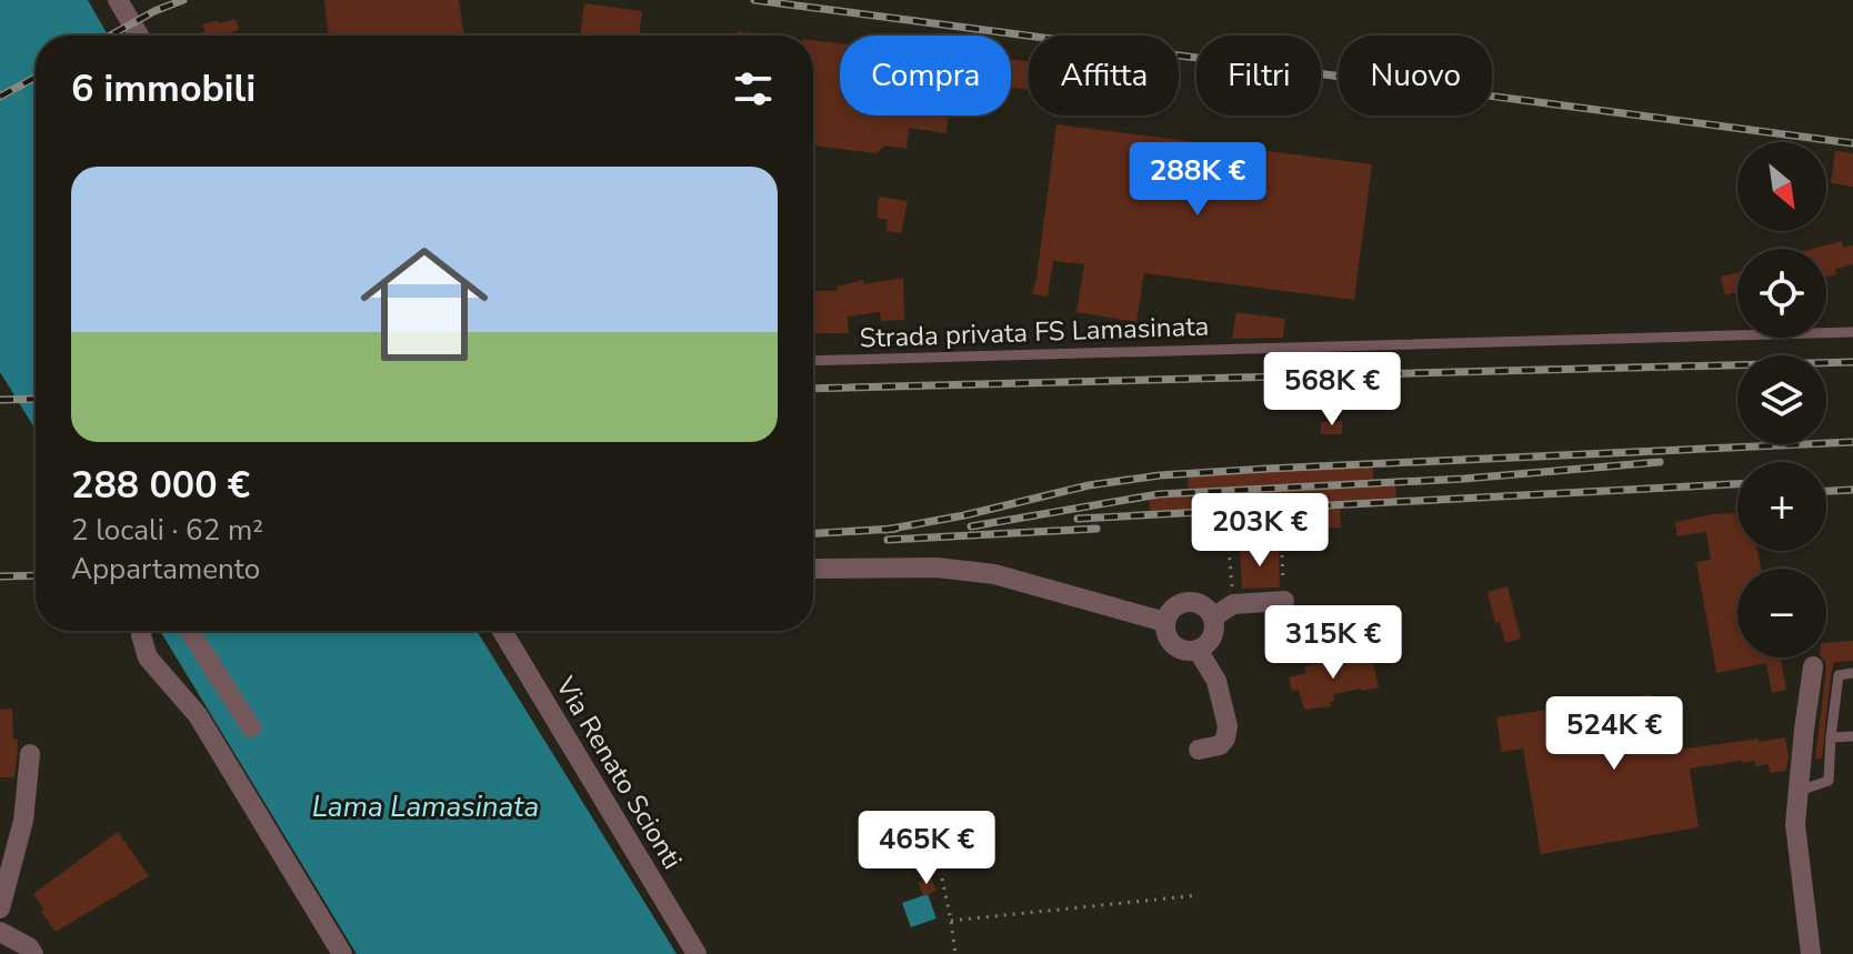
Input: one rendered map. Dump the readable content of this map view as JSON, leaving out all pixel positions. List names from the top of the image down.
{
  "streets": {
    "street": ["Via Renato Scionti"],
    "lane": ["Strada privata FS Lamasinata"]
  },
  "water": ["Lama Lamasinata"],
  "north": "bottom right",
  "page": {
    "chip": [
      "Compra",
      "Affitta",
      "Filtri",
      "Nuovo"
    ],
    "heading": "6 immobili",
    "map_buttons": ["+", "−"],
    "price": [
      "288K €",
      "568K €",
      "203K €",
      "315K €",
      "524K €",
      "465K €"
    ],
    "list": [
      {
        "name": "288 000 €",
        "note": "2 locali · 62 m² · Appartamento"
      }
    ]
  }
}
